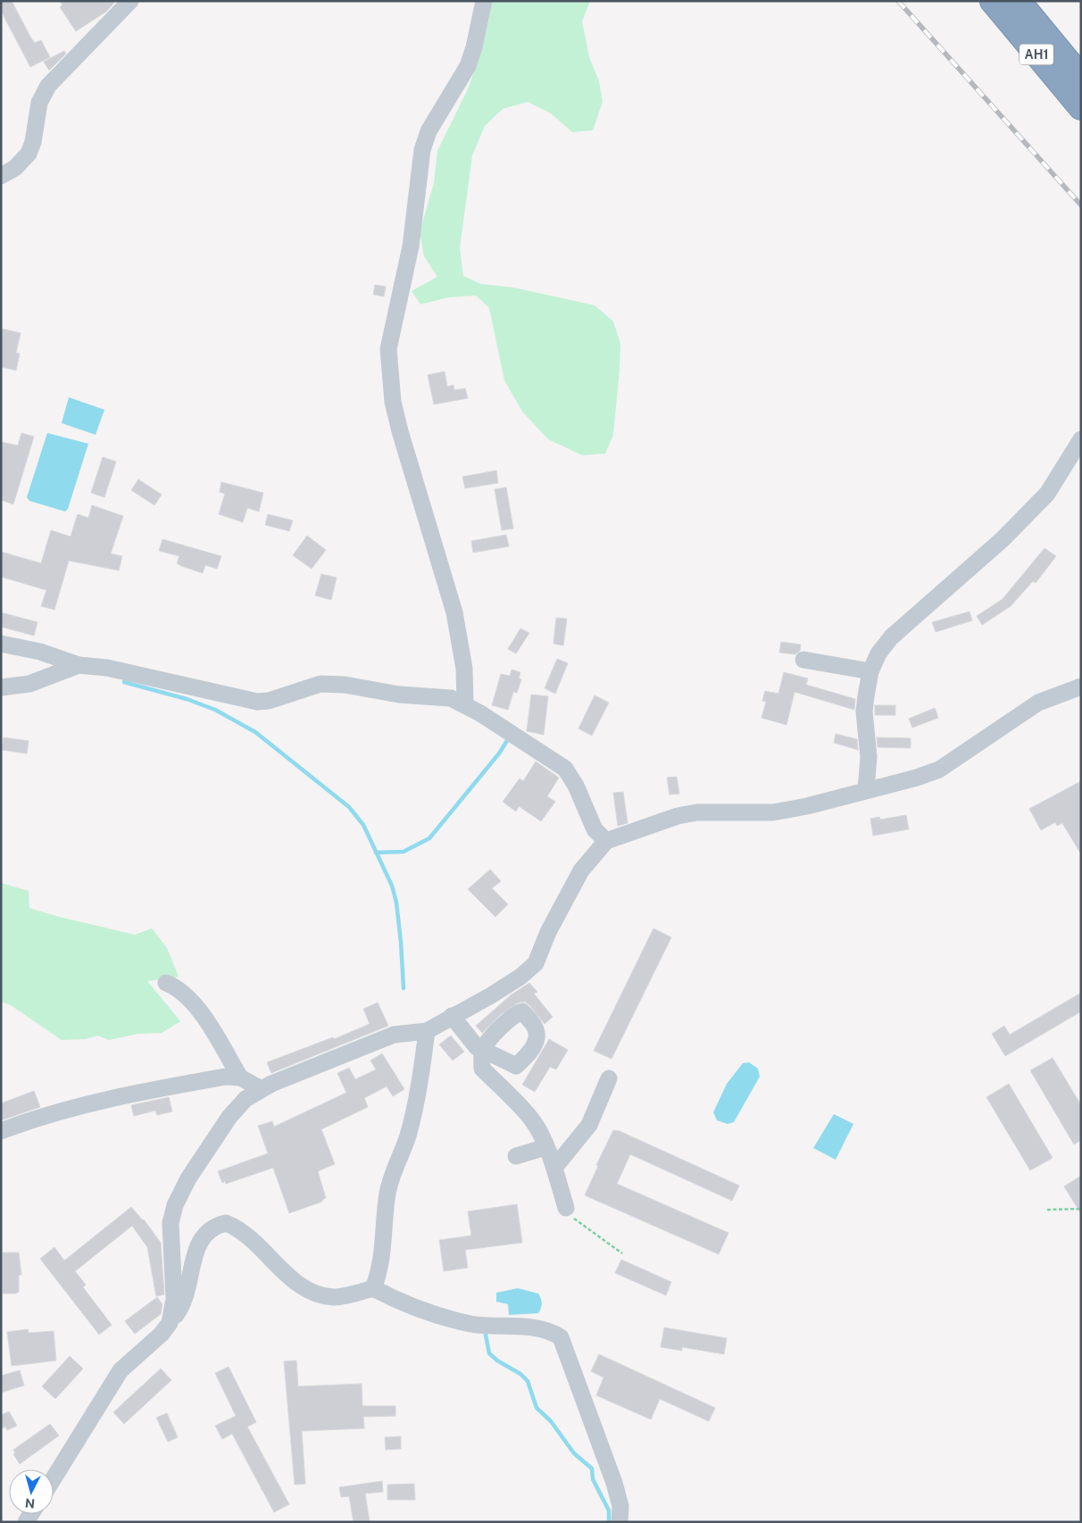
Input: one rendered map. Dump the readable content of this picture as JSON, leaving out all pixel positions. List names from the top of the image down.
{
  "streets": {
    "highway": ["AH1"]
  },
  "north": "bottom"
}
